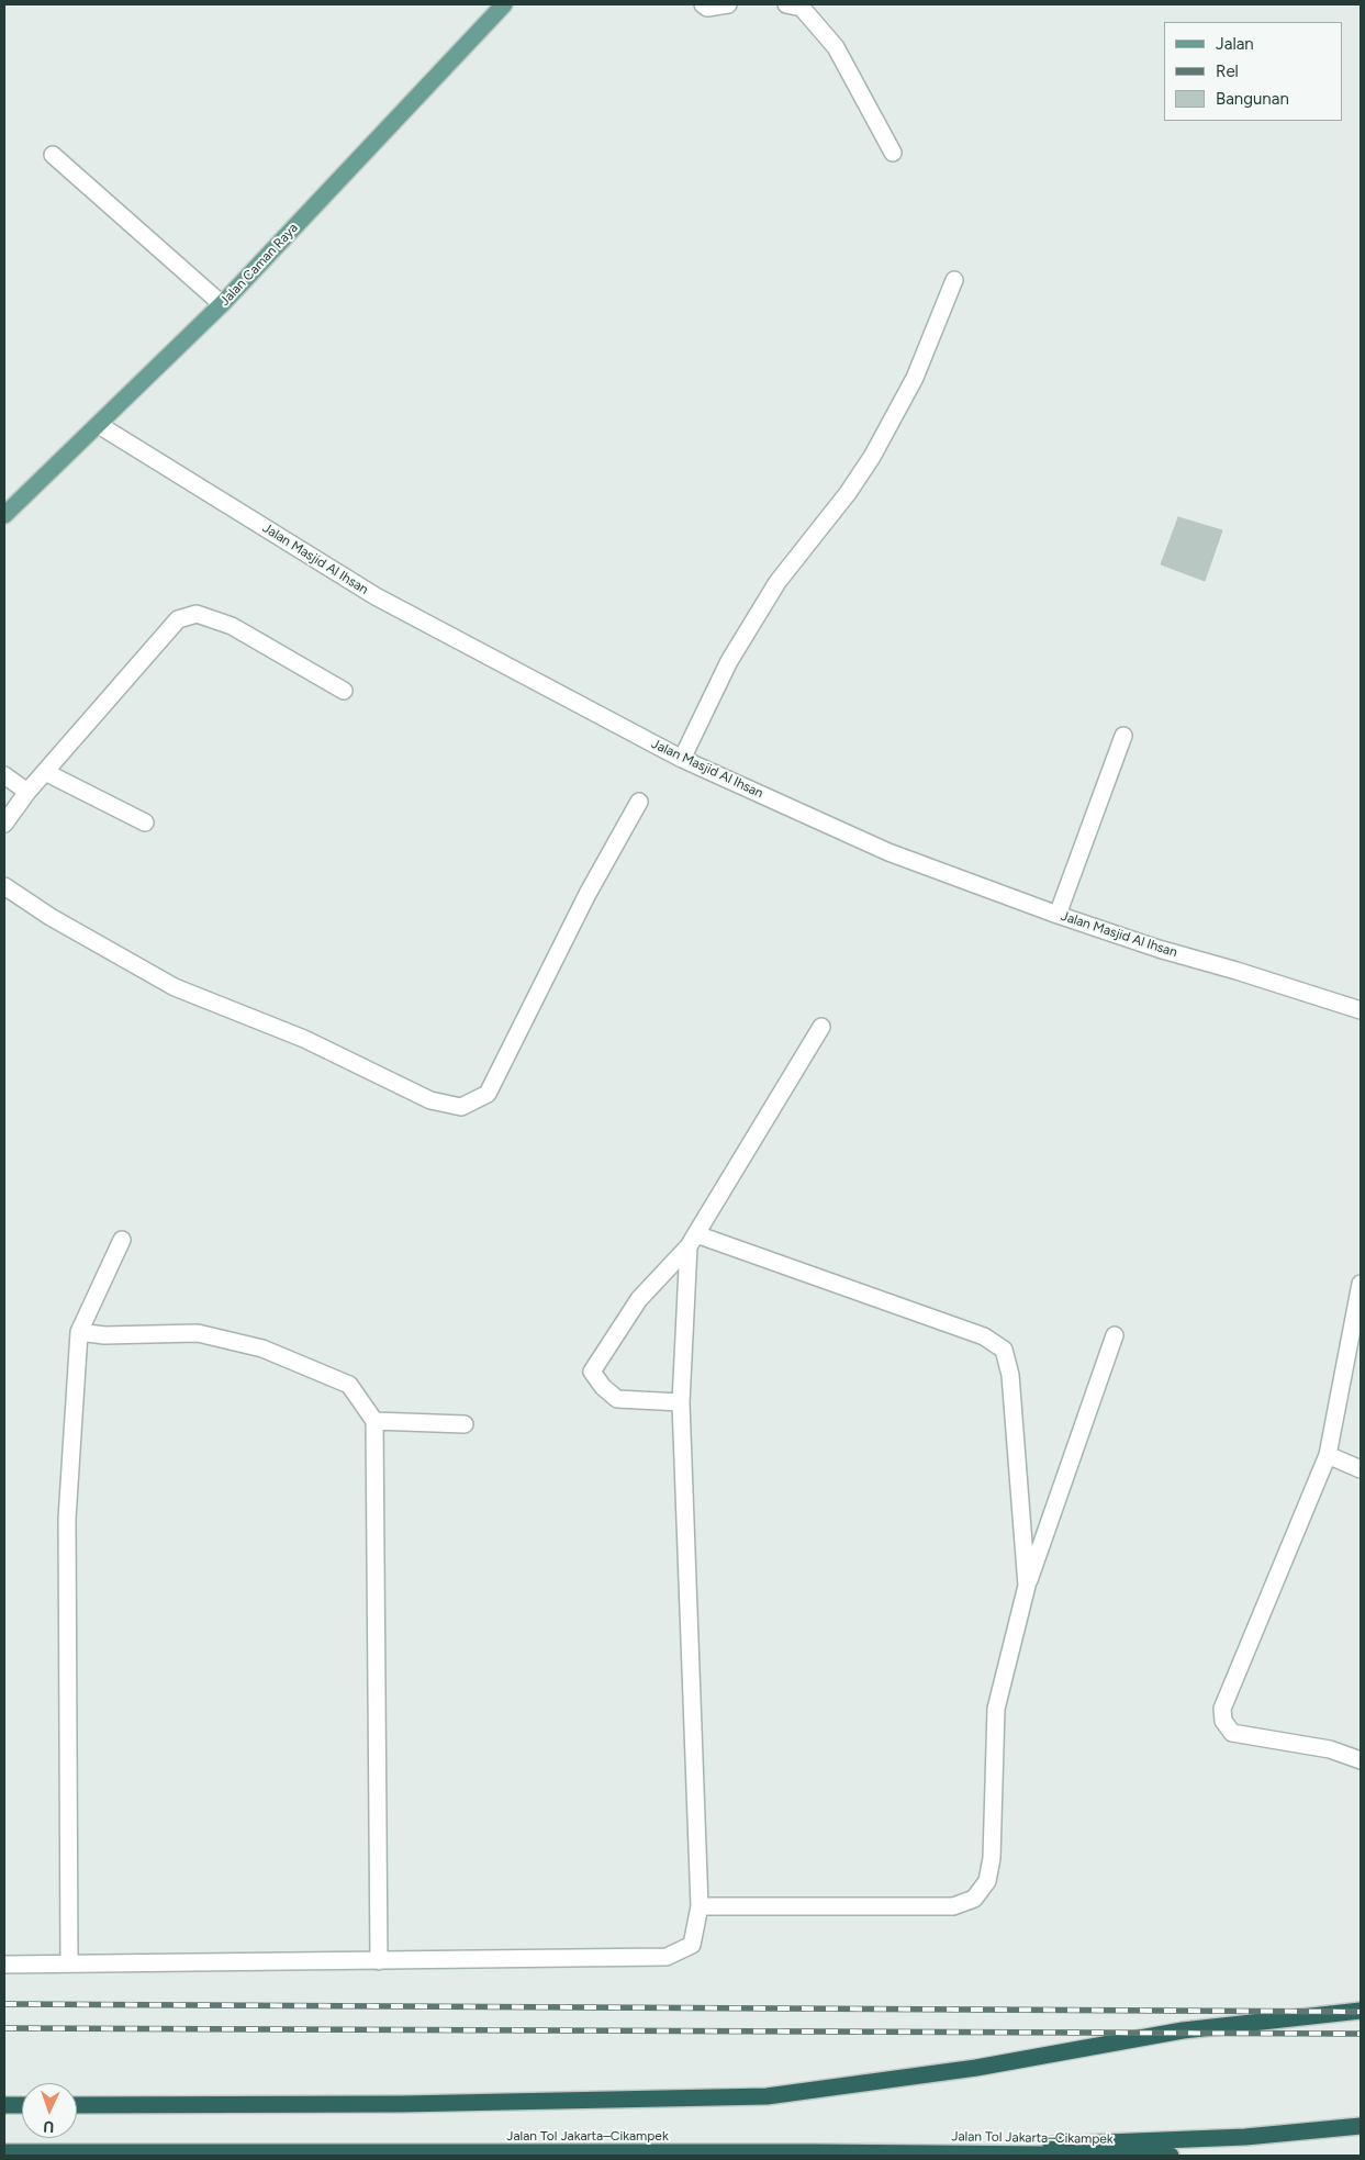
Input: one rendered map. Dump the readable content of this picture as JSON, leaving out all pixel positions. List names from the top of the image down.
{
  "streets": {
    "highway": ["Jalan Tol Jakarta–Cikampek"],
    "main road": ["Jalan Caman Raya"],
    "street": ["Jalan Masjid Al Ihsan"]
  },
  "crossings": [
    ["Jalan Caman Raya", "Jalan Masjid Al Ihsan"]
  ],
  "legend": ["Jalan", "Rel", "Bangunan"],
  "north": "bottom"
}
